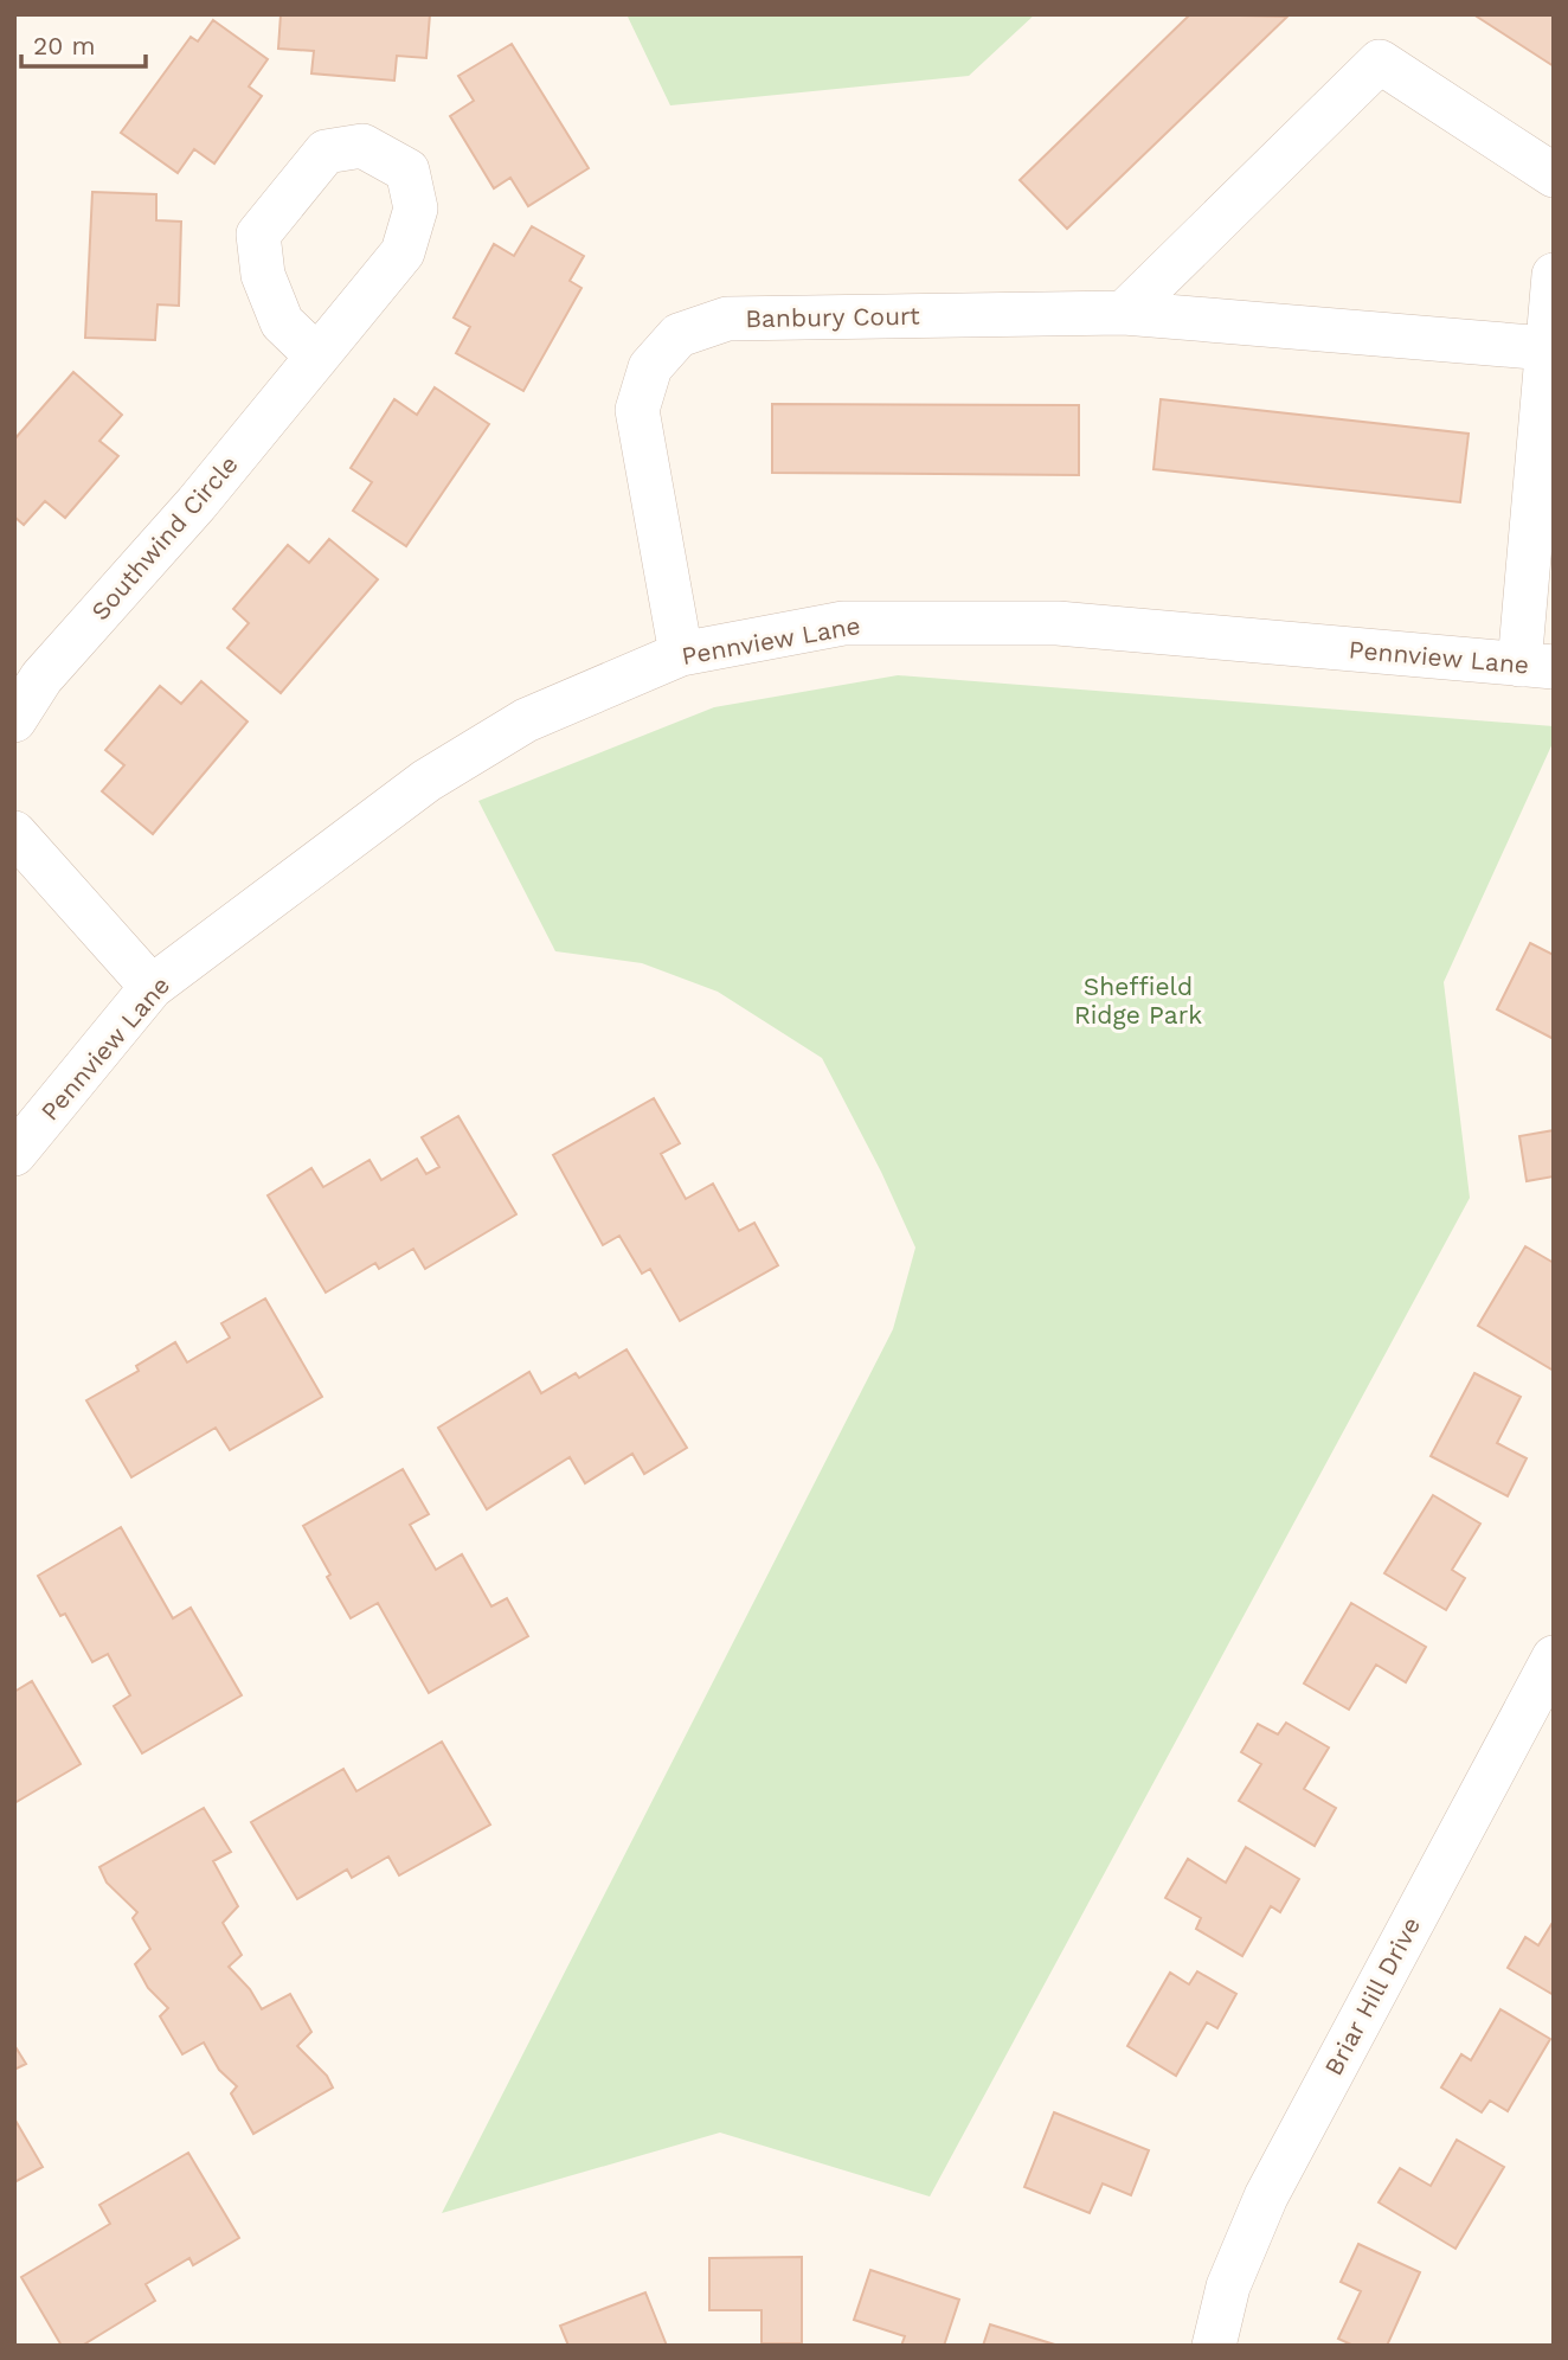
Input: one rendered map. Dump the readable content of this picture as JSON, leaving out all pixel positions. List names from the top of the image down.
{
  "streets": {
    "street": [
      "Banbury Court",
      "Southwind Circle",
      "Pennview Lane",
      "Briar Hill Drive"
    ]
  },
  "crossings": [
    ["Banbury Court", "Pennview Lane"]
  ],
  "parks": ["Sheffield Ridge Park"],
  "scale_bar": "20 m"
}
